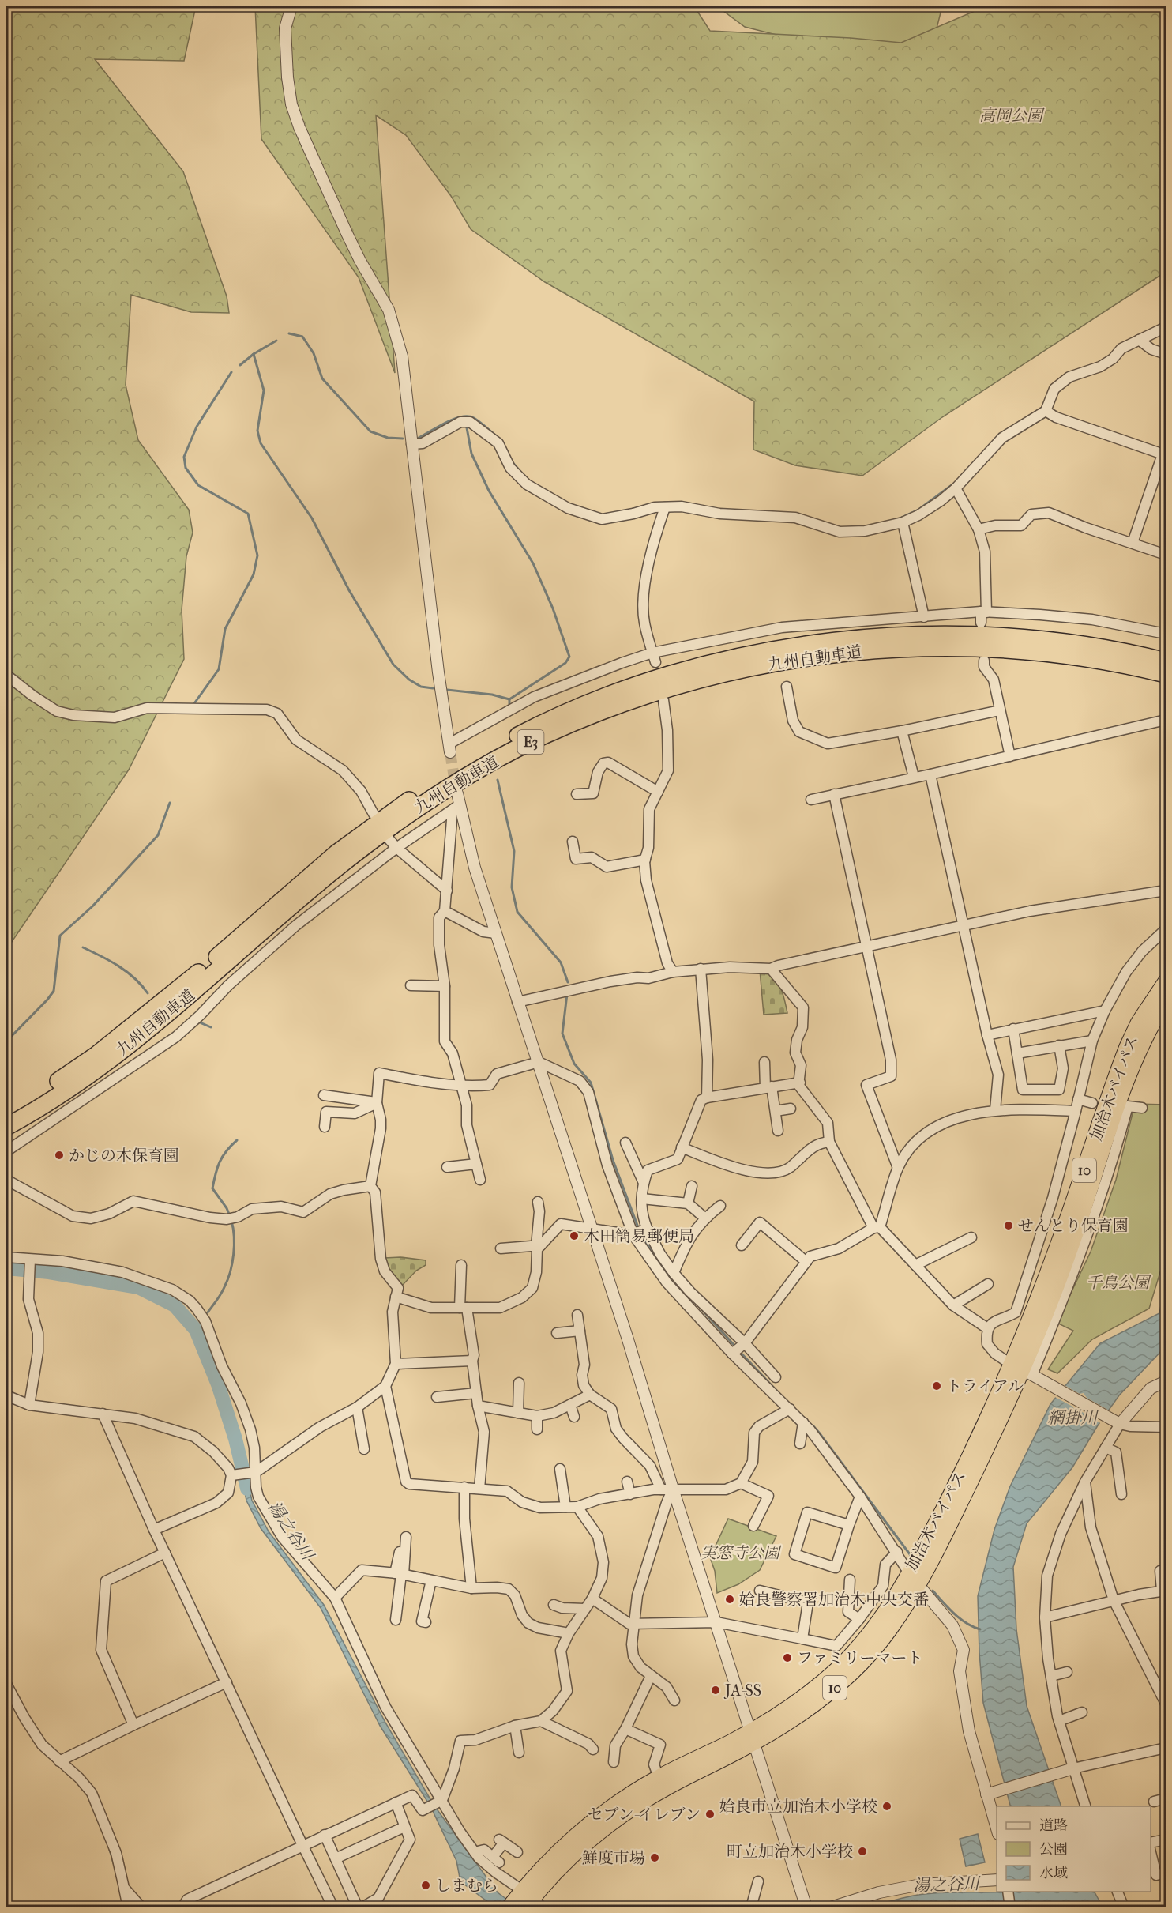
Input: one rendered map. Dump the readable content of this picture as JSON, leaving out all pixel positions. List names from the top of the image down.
{
  "streets": {
    "highway": [
      "九州自動車道",
      "E3",
      "加治木バイパス",
      "10"
    ]
  },
  "water": ["網掛川", "湯之谷川"],
  "parks": ["高岡公園", "千鳥公園", "実窓寺公園"],
  "places": [
    "かじの木保育園",
    "せんとり保育園",
    "木田簡易郵便局",
    "トライアル",
    "姶良警察署加治木中央交番",
    "ファミリーマート",
    "JA-SS",
    "姶良市立加治木小学校",
    "セブン-イレブン",
    "町立加治木小学校",
    "鮮度市場",
    "しまむら"
  ],
  "legend": ["道路", "公園", "水域"]
}
